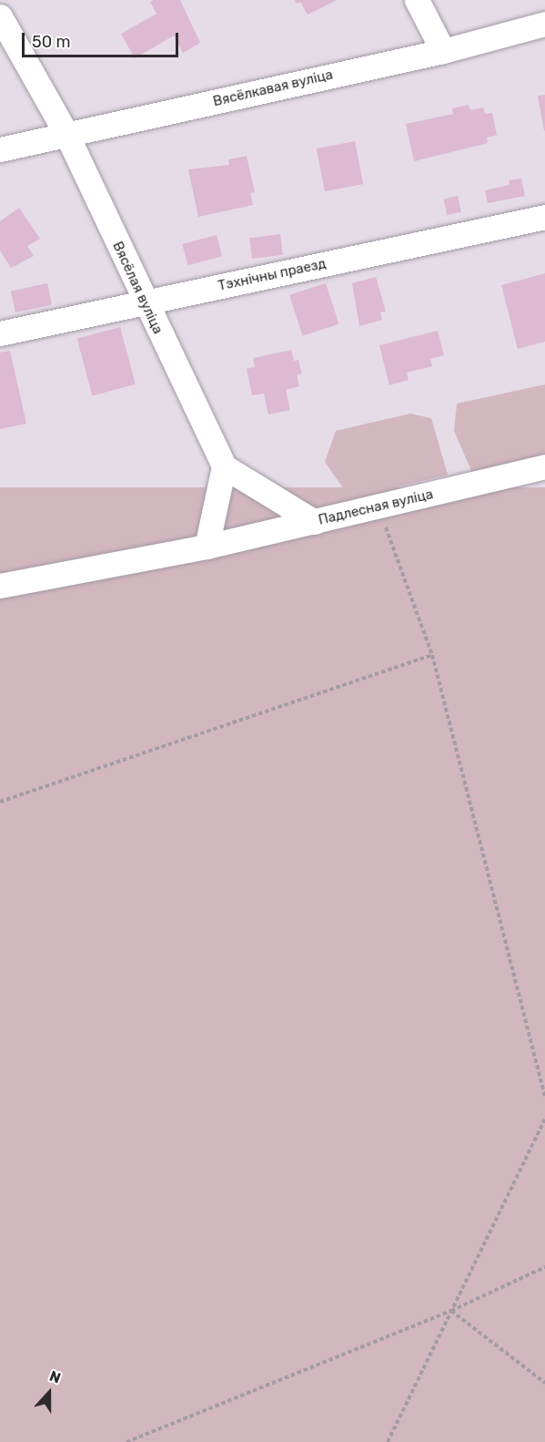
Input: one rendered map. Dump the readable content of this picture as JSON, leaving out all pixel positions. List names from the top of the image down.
{
  "streets": {
    "street": [
      "Вясёлкавая вуліца",
      "Тэхнічны праезд",
      "Вясёлая вуліца",
      "Падлесная вуліца"
    ]
  },
  "crossings": [
    ["Вясёлкавая вуліца", "Вясёлая вуліца"],
    ["Тэхнічны праезд", "Вясёлая вуліца"]
  ],
  "scale_bar": "50 m",
  "north": "top"
}
